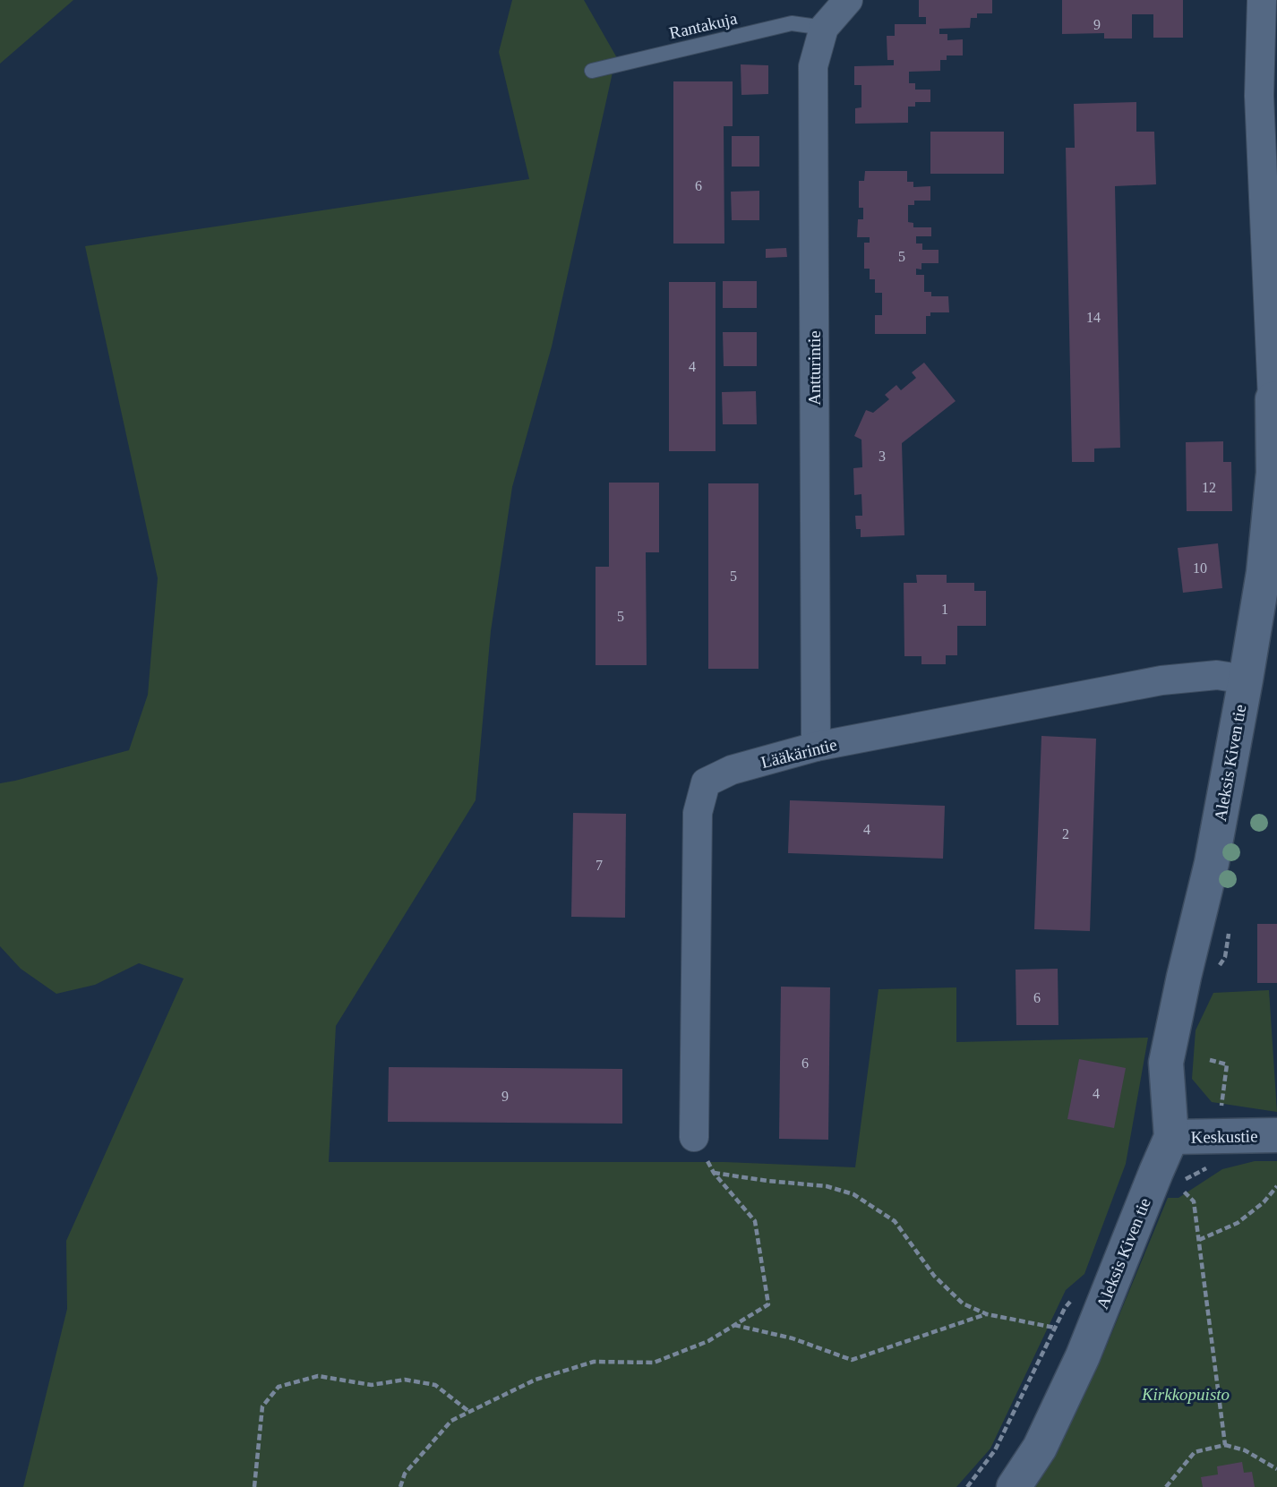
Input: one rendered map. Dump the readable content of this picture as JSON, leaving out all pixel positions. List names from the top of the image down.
{
  "streets": {
    "street": [
      "Antturintie",
      "Lääkärintie",
      "Aleksis Kiven tie",
      "Keskustie"
    ],
    "lane": ["Rantakuja"]
  },
  "crossings": [
    ["Rantakuja", "Antturintie"],
    ["Antturintie", "Lääkärintie"],
    ["Lääkärintie", "Aleksis Kiven tie"],
    ["Aleksis Kiven tie", "Keskustie"]
  ],
  "parks": ["Kirkkopuisto"],
  "house_numbers": [
    "9",
    "6",
    "5",
    "14",
    "4",
    "3",
    "12",
    "10",
    "5",
    "1",
    "5",
    "4",
    "2",
    "7",
    "6",
    "6",
    "4",
    "9"
  ]
}
